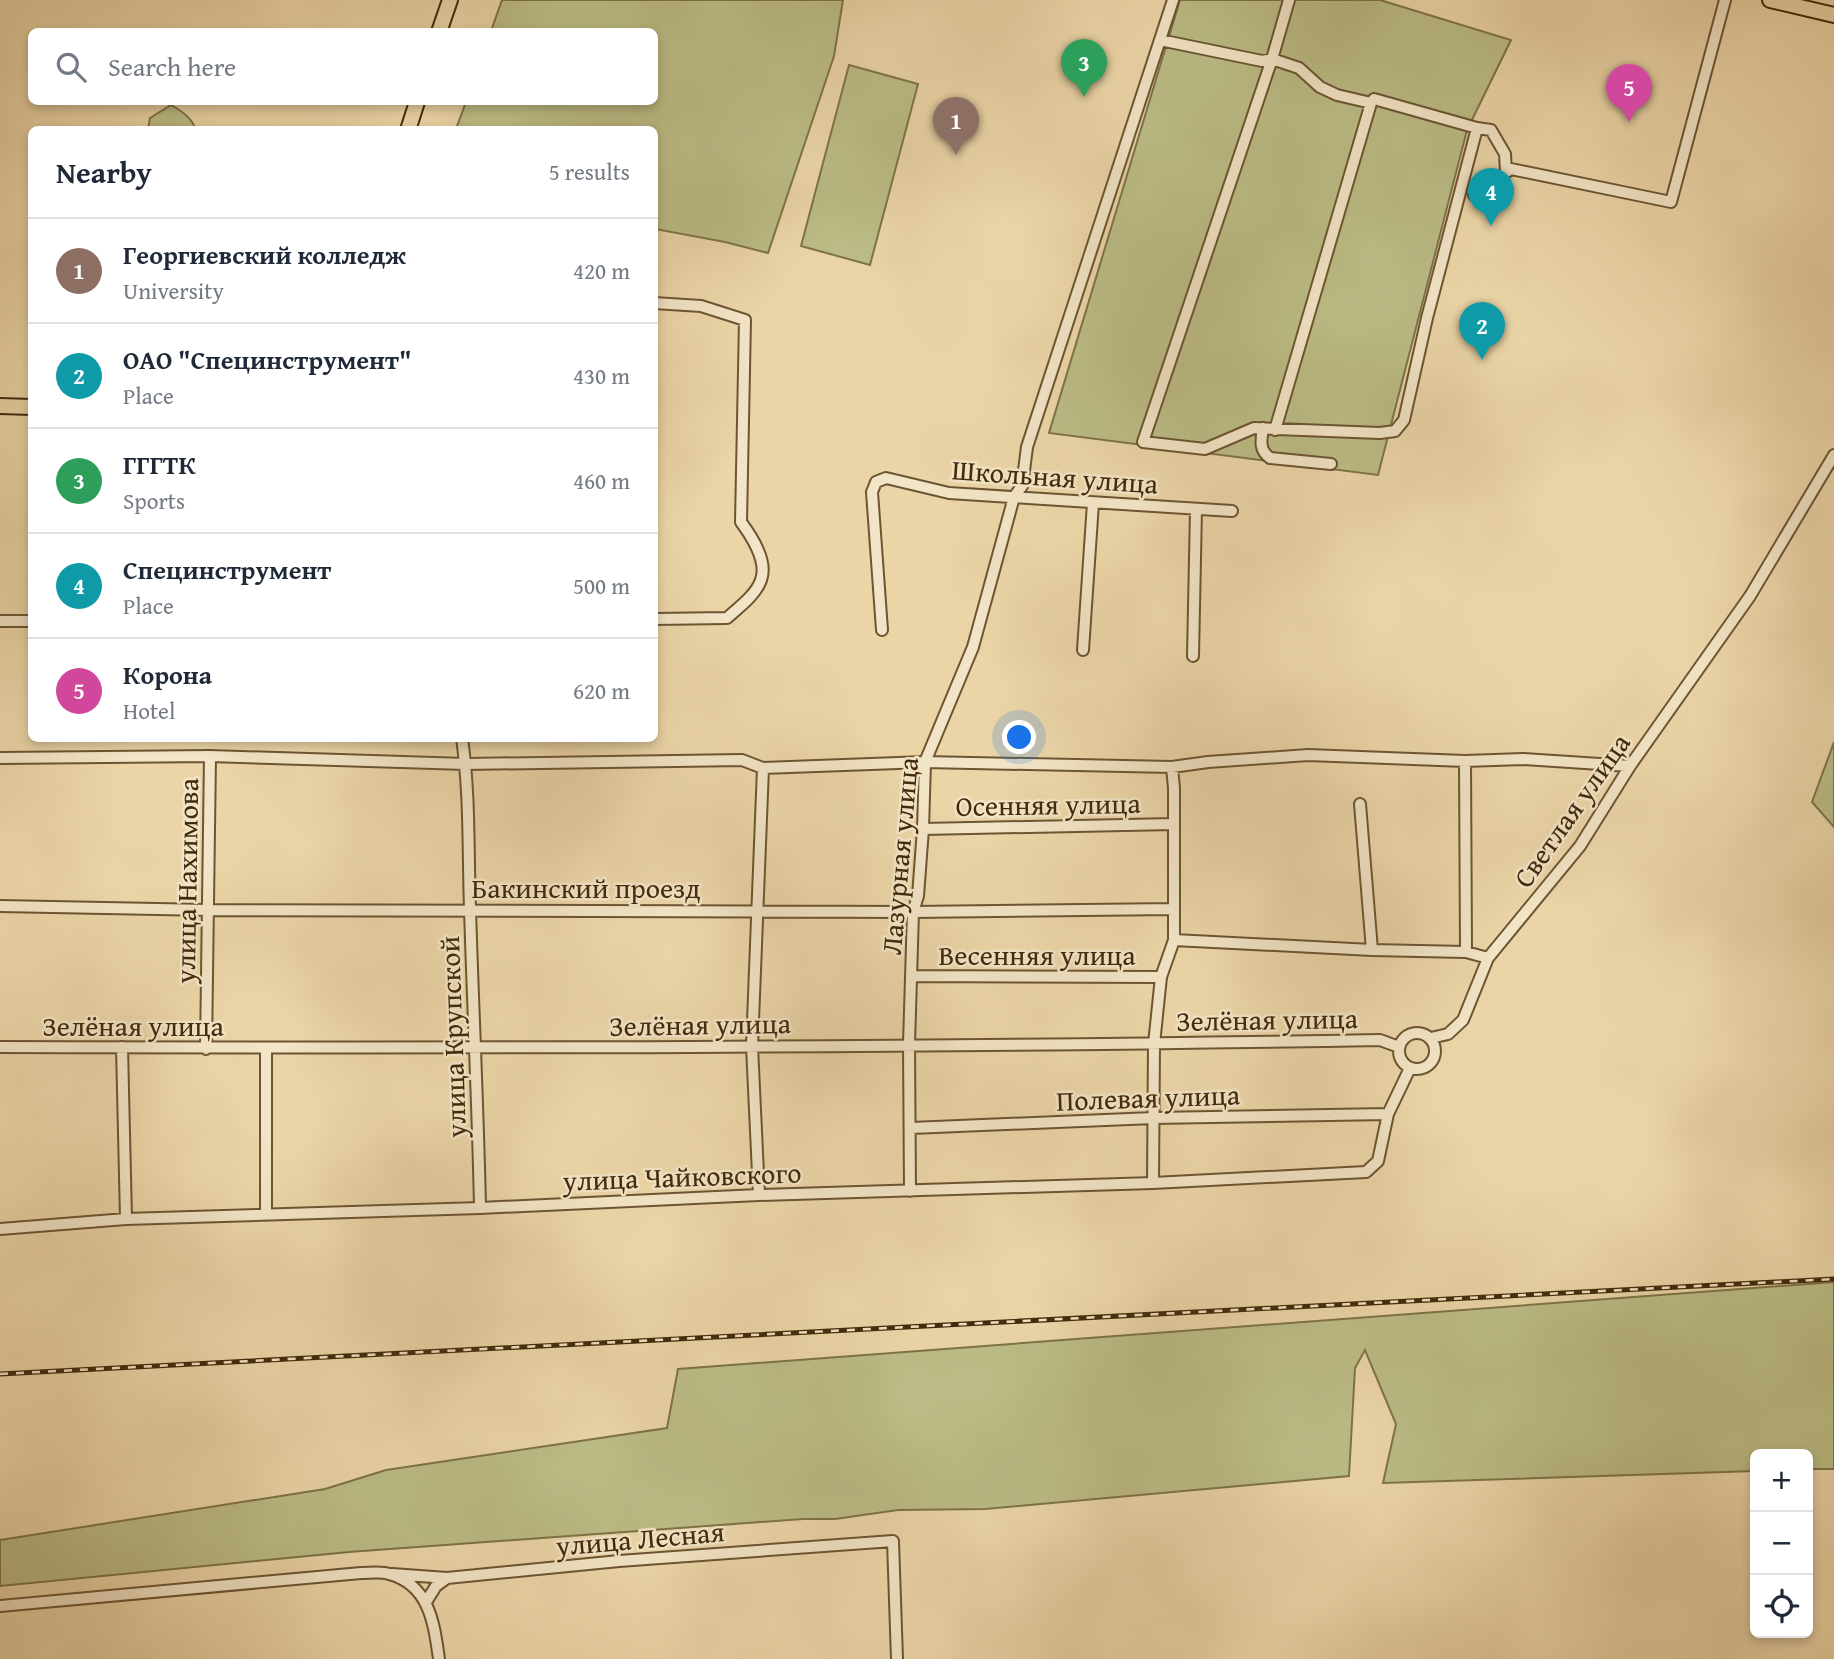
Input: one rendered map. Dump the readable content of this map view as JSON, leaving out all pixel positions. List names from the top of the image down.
{
  "streets": {
    "street": [
      "Школьная улица",
      "Осенняя улица",
      "Светлая улица",
      "Лазурная улица",
      "улица Нахимова",
      "Бакинский проезд",
      "Весенняя улица",
      "Зелёная улица",
      "улица Крупской",
      "Полевая улица",
      "улица Чайковского",
      "улица Лесная"
    ]
  },
  "crossings": [
    ["Школьная улица", "Лазурная улица"],
    ["Осенняя улица", "Лазурная улица"],
    ["Светлая улица", "Зелёная улица"],
    ["Лазурная улица", "Бакинский проезд"],
    ["Лазурная улица", "Весенняя улица"],
    ["Лазурная улица", "Зелёная улица"],
    ["Лазурная улица", "Полевая улица"],
    ["Лазурная улица", "улица Чайковского"],
    ["улица Нахимова", "Бакинский проезд"],
    ["улица Нахимова", "Зелёная улица"],
    ["Бакинский проезд", "улица Крупской"],
    ["Зелёная улица", "улица Крупской"],
    ["улица Крупской", "улица Чайковского"],
    ["Полевая улица", "улица Чайковского"]
  ],
  "page": {
    "search": "Search here",
    "pins": [
      "3",
      "5",
      "1",
      "4",
      "2"
    ],
    "heading": ["Nearby", "5 results"],
    "list": [
      {
        "mark": "1",
        "name": "Георгиевский колледж",
        "note": "University",
        "value": "420 m"
      },
      {
        "mark": "2",
        "name": "ОАО \"Специнструмент\"",
        "note": "Place",
        "value": "430 m"
      },
      {
        "mark": "3",
        "name": "ГГГТК",
        "note": "Sports",
        "value": "460 m"
      },
      {
        "mark": "4",
        "name": "Специнструмент",
        "note": "Place",
        "value": "500 m"
      },
      {
        "mark": "5",
        "name": "Корона",
        "note": "Hotel",
        "value": "620 m"
      }
    ],
    "map_buttons": ["+", "−"]
  }
}
